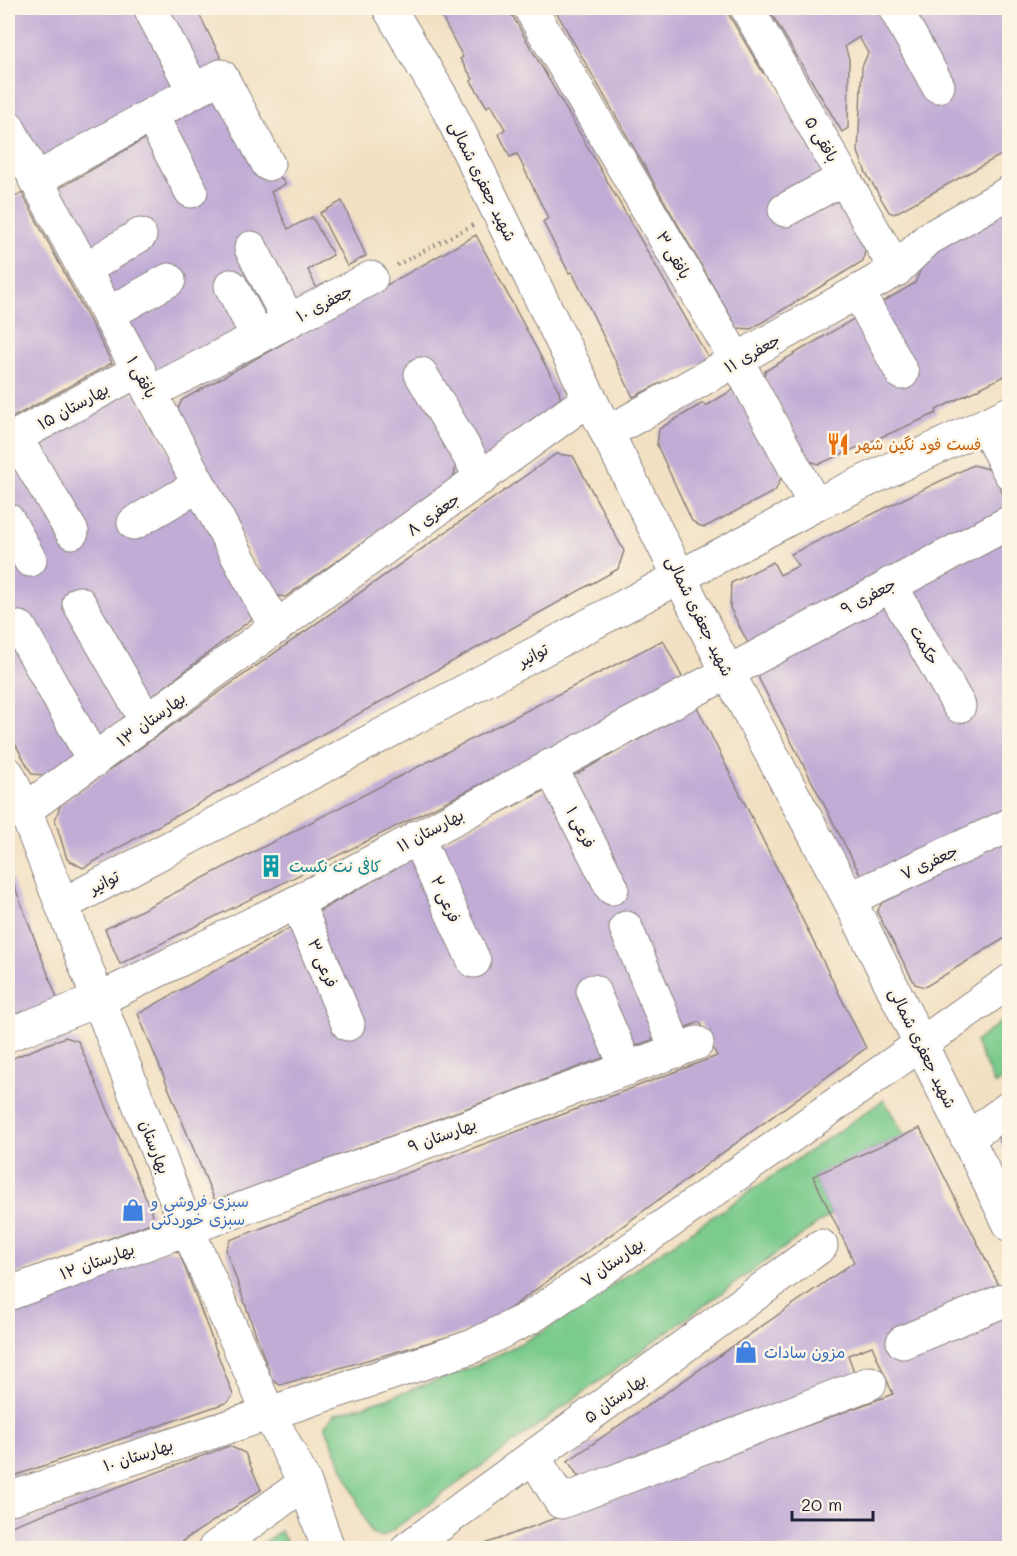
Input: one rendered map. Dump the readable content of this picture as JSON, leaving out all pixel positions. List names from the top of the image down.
{
  "streets": {
    "street": [
      "بافقی ۵",
      "شهید جعفری شمالی",
      "بافقی ۳",
      "جعفری ۱۰",
      "جعفری ۱۱",
      "بافقی ۱",
      "بهارستان ۱۵",
      "جعفری ۸",
      "جعفری ۹",
      "حکمت",
      "توانیر",
      "بهارستان ۱۳",
      "فرعی ۱",
      "بهارستان ۱۱",
      "جعفری ۷",
      "فرعی ۲",
      "فرعی ۳",
      "بهارستان ۹",
      "بهارستان",
      "بهارستان ۱۲",
      "بهارستان ۷",
      "بهارستان ۵",
      "بهارستان ۱۰"
    ]
  },
  "crossings": [
    ["بافقی ۵", "جعفری ۱۱"],
    ["شهید جعفری شمالی", "جعفری ۱۰"],
    ["شهید جعفری شمالی", "جعفری ۱۱"],
    ["شهید جعفری شمالی", "جعفری ۸"],
    ["شهید جعفری شمالی", "جعفری ۹"],
    ["شهید جعفری شمالی", "توانیر"],
    ["شهید جعفری شمالی", "بهارستان ۱۱"],
    ["شهید جعفری شمالی", "جعفری ۷"],
    ["شهید جعفری شمالی", "بهارستان ۷"],
    ["بافقی ۳", "جعفری ۱۱"],
    ["بافقی ۳", "توانیر"],
    ["جعفری ۱۰", "بافقی ۱"],
    ["جعفری ۱۰", "بهارستان ۱۵"],
    ["بافقی ۱", "بهارستان ۱۵"],
    ["بافقی ۱", "جعفری ۸"],
    ["بافقی ۱", "بهارستان ۱۳"],
    ["جعفری ۸", "بهارستان ۱۳"],
    ["جعفری ۹", "حکمت"],
    ["جعفری ۹", "بهارستان ۱۱"],
    ["توانیر", "بهارستان"],
    ["بهارستان ۱۳", "بهارستان"],
    ["فرعی ۱", "بهارستان ۱۱"],
    ["بهارستان ۱۱", "فرعی ۲"],
    ["بهارستان ۱۱", "فرعی ۳"],
    ["بهارستان ۱۱", "بهارستان"],
    ["بهارستان ۹", "بهارستان"],
    ["بهارستان ۹", "بهارستان ۱۲"],
    ["بهارستان", "بهارستان ۱۲"],
    ["بهارستان", "بهارستان ۷"],
    ["بهارستان", "بهارستان ۱۰"],
    ["بهارستان ۷", "بهارستان ۱۰"]
  ],
  "places": {
    "restaurant": ["فست فود نگین شهر"],
    "building": ["کافی نت نکست"],
    "shop": ["سبزی فروشی و سبزی خوردکنی", "مزون سادات"]
  },
  "scale_bar": "20 m"
}
